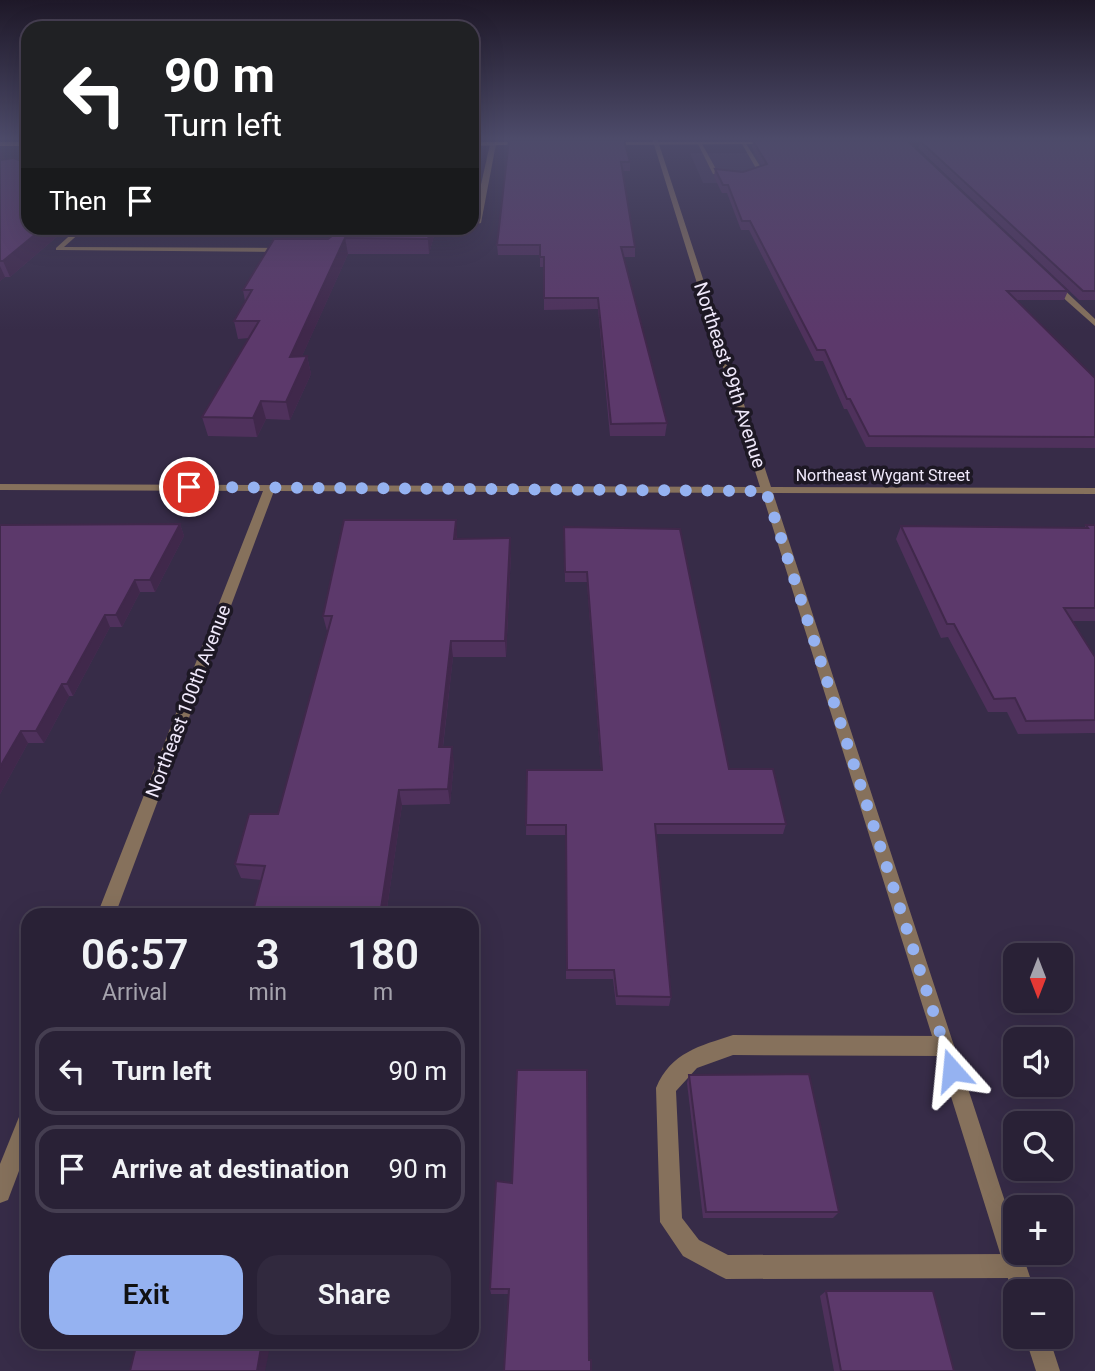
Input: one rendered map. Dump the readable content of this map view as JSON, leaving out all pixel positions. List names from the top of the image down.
{
  "streets": {
    "street": ["Northeast 99th Avenue", "Northeast Wygant Street", "Northeast 100th Avenue"]
  },
  "crossings": [
    ["Northeast 99th Avenue", "Northeast Wygant Street"],
    ["Northeast Wygant Street", "Northeast 100th Avenue"]
  ],
  "north": "bottom",
  "page": {
    "turn": ["90 m", "Turn left"],
    "then": "Then",
    "eta": [
      "06:57",
      "Arrival",
      "3",
      "min",
      "180",
      "m"
    ],
    "map_buttons": ["+", "−"],
    "list": [
      {
        "name": "Turn left",
        "value": "90 m"
      },
      {
        "name": "Arrive at destination",
        "value": "90 m"
      }
    ],
    "buttons": ["Exit", "Share"]
  }
}
